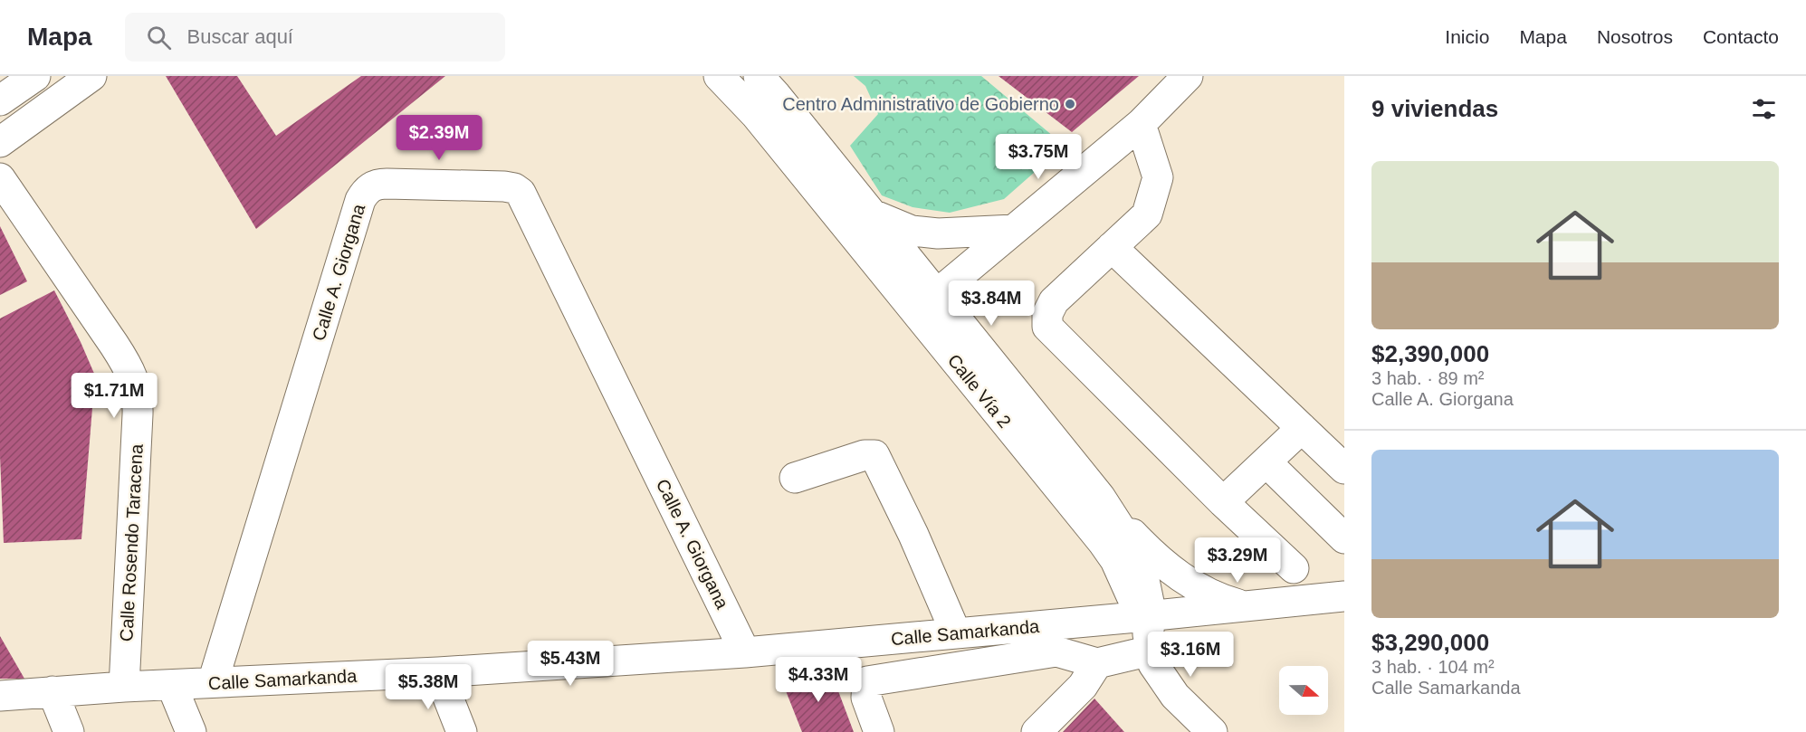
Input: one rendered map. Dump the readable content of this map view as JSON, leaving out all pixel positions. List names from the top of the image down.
{
  "streets": {
    "street": [
      "Calle A. Giorgana",
      "Calle Vía 2",
      "Calle Rosendo Taracena",
      "Calle Samarkanda"
    ]
  },
  "crossings": [
    ["Calle A. Giorgana", "Calle Samarkanda"],
    ["Calle Vía 2", "Calle Samarkanda"],
    ["Calle Rosendo Taracena", "Calle Samarkanda"]
  ],
  "places": ["Centro Administrativo de Gobierno"],
  "north": "right",
  "page": {
    "header": "Mapa",
    "search": "Buscar aquí",
    "nav": [
      "Inicio",
      "Mapa",
      "Nosotros",
      "Contacto"
    ],
    "heading": "9 viviendas",
    "price": [
      "$2.39M",
      "$3.75M",
      "$3.84M",
      "$1.71M",
      "$3.29M",
      "$3.16M",
      "$5.43M",
      "$4.33M",
      "$5.38M"
    ],
    "list": [
      {
        "name": "$2,390,000",
        "note": "3 hab. · 89 m² · Calle A. Giorgana"
      },
      {
        "name": "$3,290,000",
        "note": "3 hab. · 104 m² · Calle Samarkanda"
      }
    ]
  }
}
